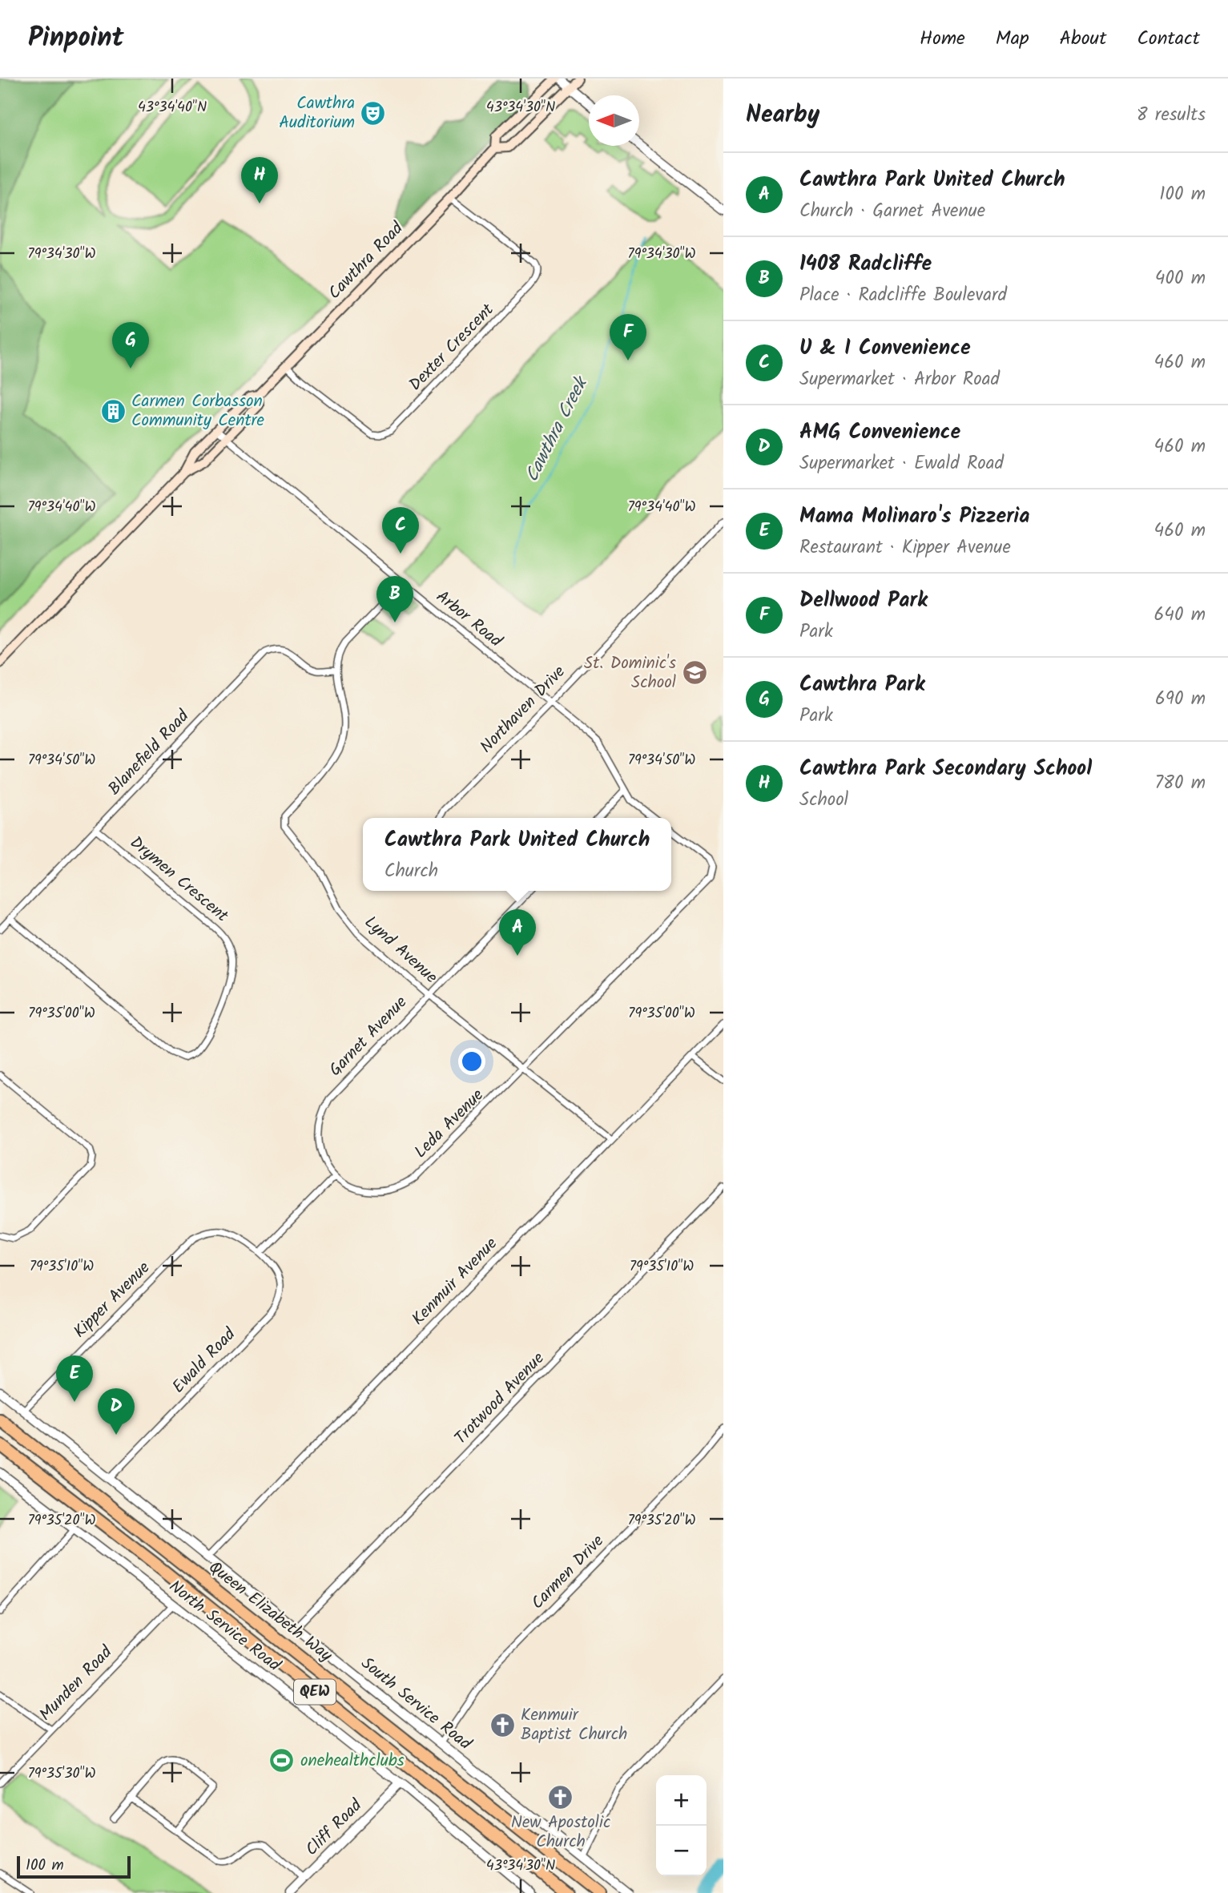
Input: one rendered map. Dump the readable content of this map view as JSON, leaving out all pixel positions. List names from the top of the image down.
{
  "streets": {
    "highway": ["Queen Elizabeth Way", "QEW"],
    "main road": ["Cawthra Road"],
    "street": [
      "Dexter Crescent",
      "Arbor Road",
      "Northaven Drive",
      "Blanefield Road",
      "Drymen Crescent",
      "Lynd Avenue",
      "Garnet Avenue",
      "Leda Avenue",
      "Kenmuir Avenue",
      "Kipper Avenue",
      "Ewald Road",
      "Trotwood Avenue",
      "Carmen Drive",
      "North Service Road",
      "Munden Road",
      "South Service Road",
      "Cliff Road"
    ]
  },
  "crossings": [
    ["Cawthra Road", "Dexter Crescent"],
    ["Cawthra Road", "Arbor Road"],
    ["Arbor Road", "Northaven Drive"],
    ["Blanefield Road", "Drymen Crescent"],
    ["Blanefield Road", "Lynd Avenue"],
    ["Lynd Avenue", "Garnet Avenue"],
    ["Lynd Avenue", "Leda Avenue"],
    ["Lynd Avenue", "Kenmuir Avenue"],
    ["Garnet Avenue", "Leda Avenue"],
    ["Kenmuir Avenue", "South Service Road"],
    ["Kipper Avenue", "Ewald Road"],
    ["Kipper Avenue", "South Service Road"],
    ["Ewald Road", "South Service Road"],
    ["Trotwood Avenue", "South Service Road"],
    ["Carmen Drive", "South Service Road"],
    ["North Service Road", "Munden Road"],
    ["North Service Road", "Cliff Road"]
  ],
  "water": ["Cawthra Creek"],
  "places": {
    "theatre": ["Cawthra Auditorium"],
    "building": ["Carmen Corbasson Community Centre"],
    "school or university": ["St. Dominic's School"],
    "church": ["Kenmuir Baptist Church", "New Apostolic Church"],
    "sports": ["onehealthclubs"]
  },
  "scale_bar": "100 m",
  "north": "left",
  "page": {
    "header": "Pinpoint",
    "nav": [
      "Home",
      "Map",
      "About",
      "Contact"
    ],
    "heading": ["Nearby", "8 results"],
    "list": [
      {
        "mark": "A",
        "name": "Cawthra Park United Church",
        "note": "Church · Garnet Avenue",
        "value": "100 m"
      },
      {
        "mark": "B",
        "name": "1408 Radcliffe",
        "note": "Place · Radcliffe Boulevard",
        "value": "400 m"
      },
      {
        "mark": "C",
        "name": "U & I Convenience",
        "note": "Supermarket · Arbor Road",
        "value": "460 m"
      },
      {
        "mark": "D",
        "name": "AMG Convenience",
        "note": "Supermarket · Ewald Road",
        "value": "460 m"
      },
      {
        "mark": "E",
        "name": "Mama Molinaro's Pizzeria",
        "note": "Restaurant · Kipper Avenue",
        "value": "460 m"
      },
      {
        "mark": "F",
        "name": "Dellwood Park",
        "note": "Park",
        "value": "640 m"
      },
      {
        "mark": "G",
        "name": "Cawthra Park",
        "note": "Park",
        "value": "690 m"
      },
      {
        "mark": "H",
        "name": "Cawthra Park Secondary School",
        "note": "School",
        "value": "780 m"
      }
    ],
    "pins": [
      "H",
      "F",
      "G",
      "C",
      "B",
      "A",
      "E",
      "D"
    ],
    "popup": ["Cawthra Park United Church", "Church"],
    "map_buttons": ["+", "−"],
    "scale": "100 m"
  },
  "coordinates": [
    "43°34'40\"N",
    "43°34'30\"N",
    "79°34'30\"W",
    "79°34'40\"W",
    "79°34'50\"W",
    "79°35'00\"W",
    "79°35'10\"W",
    "79°35'20\"W",
    "79°35'30\"W"
  ]
}
